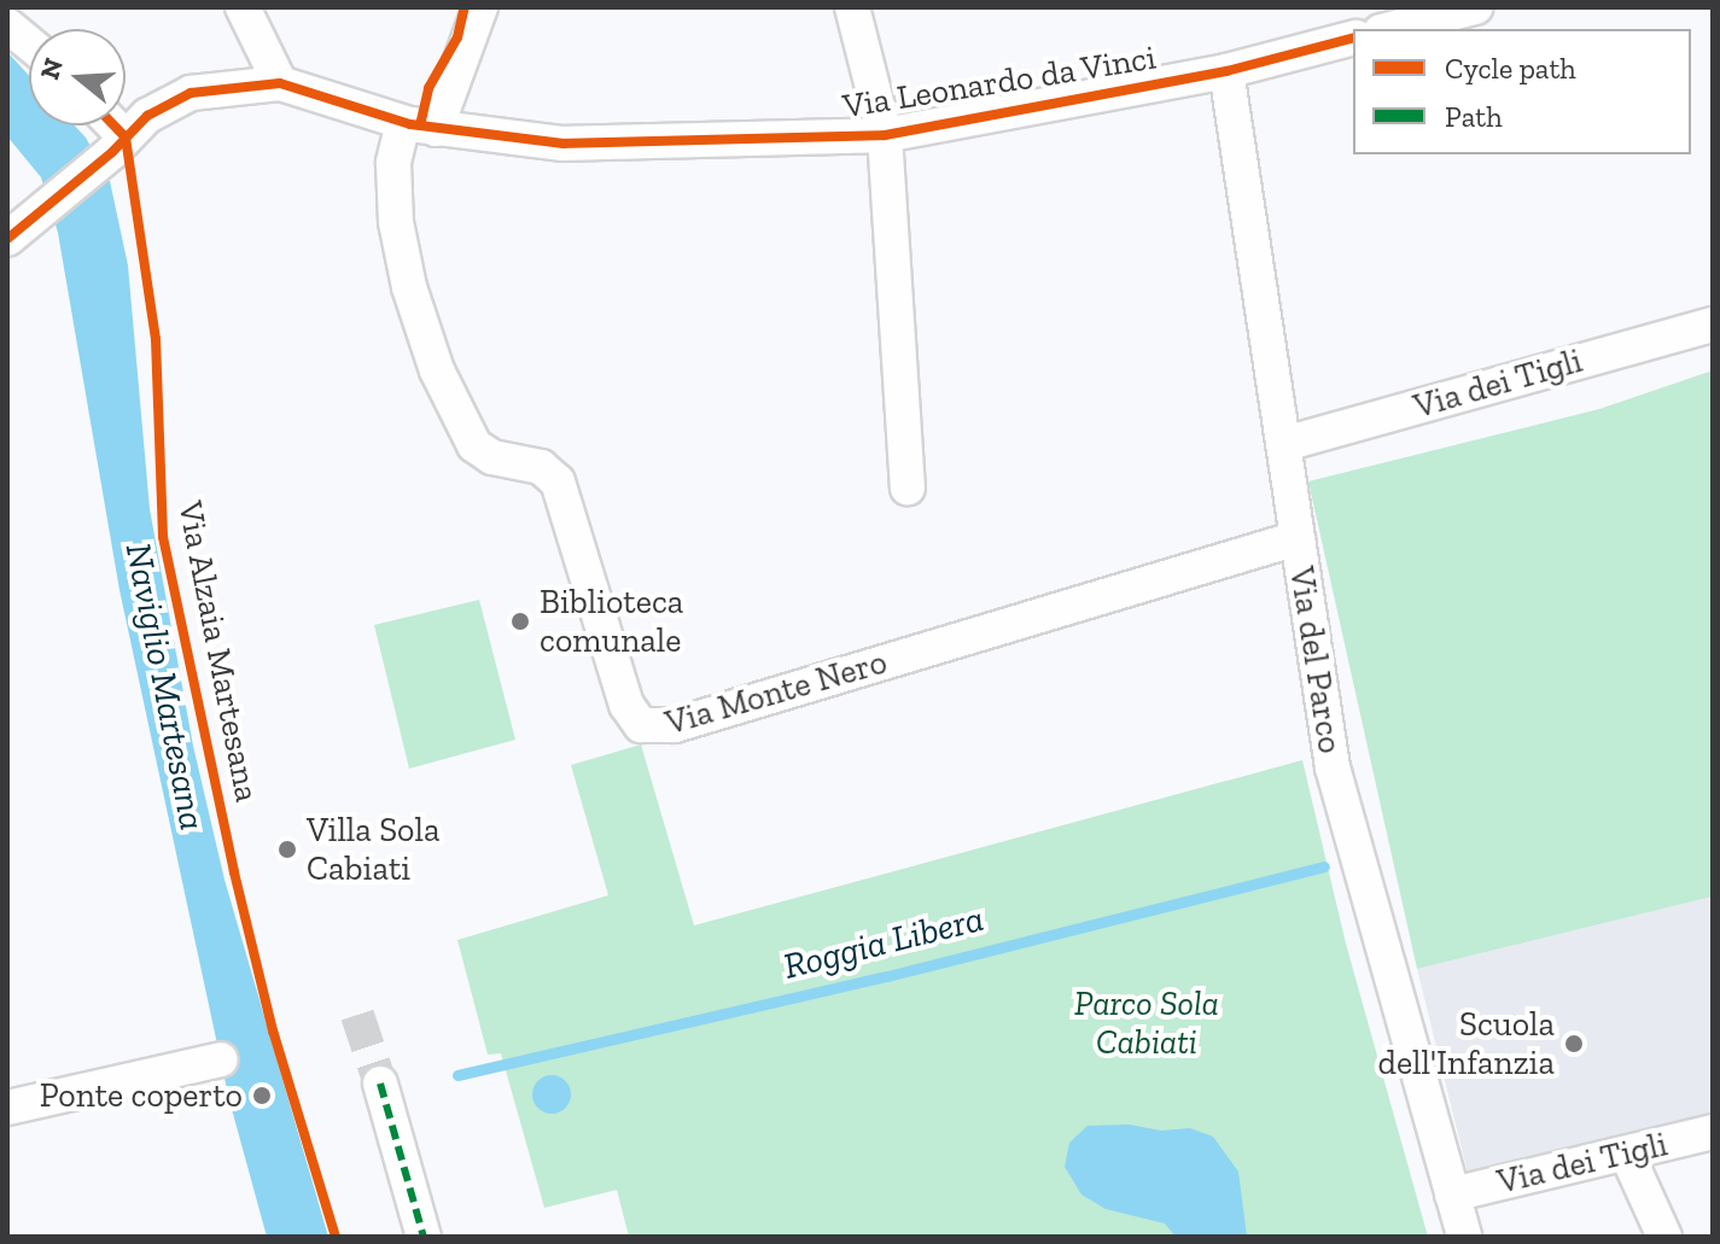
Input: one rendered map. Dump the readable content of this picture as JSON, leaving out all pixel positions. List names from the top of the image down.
{
  "streets": {
    "street": [
      "Via Leonardo da Vinci",
      "Via dei Tigli",
      "Via del Parco",
      "Via Monte Nero"
    ],
    "cycle path": ["Via Alzaia Martesana"]
  },
  "crossings": [
    ["Via Leonardo da Vinci", "Via del Parco"],
    ["Via Leonardo da Vinci", "Via Monte Nero"],
    ["Via dei Tigli", "Via del Parco"],
    ["Via del Parco", "Via Monte Nero"]
  ],
  "water": ["Naviglio Martesana", "Roggia Libera"],
  "parks": ["Parco Sola Cabiati"],
  "places": [
    "Biblioteca comunale",
    "Villa Sola Cabiati",
    "Scuola dell'Infanzia",
    "Ponte coperto"
  ],
  "legend": ["Cycle path", "Path"],
  "north": "left"
}
